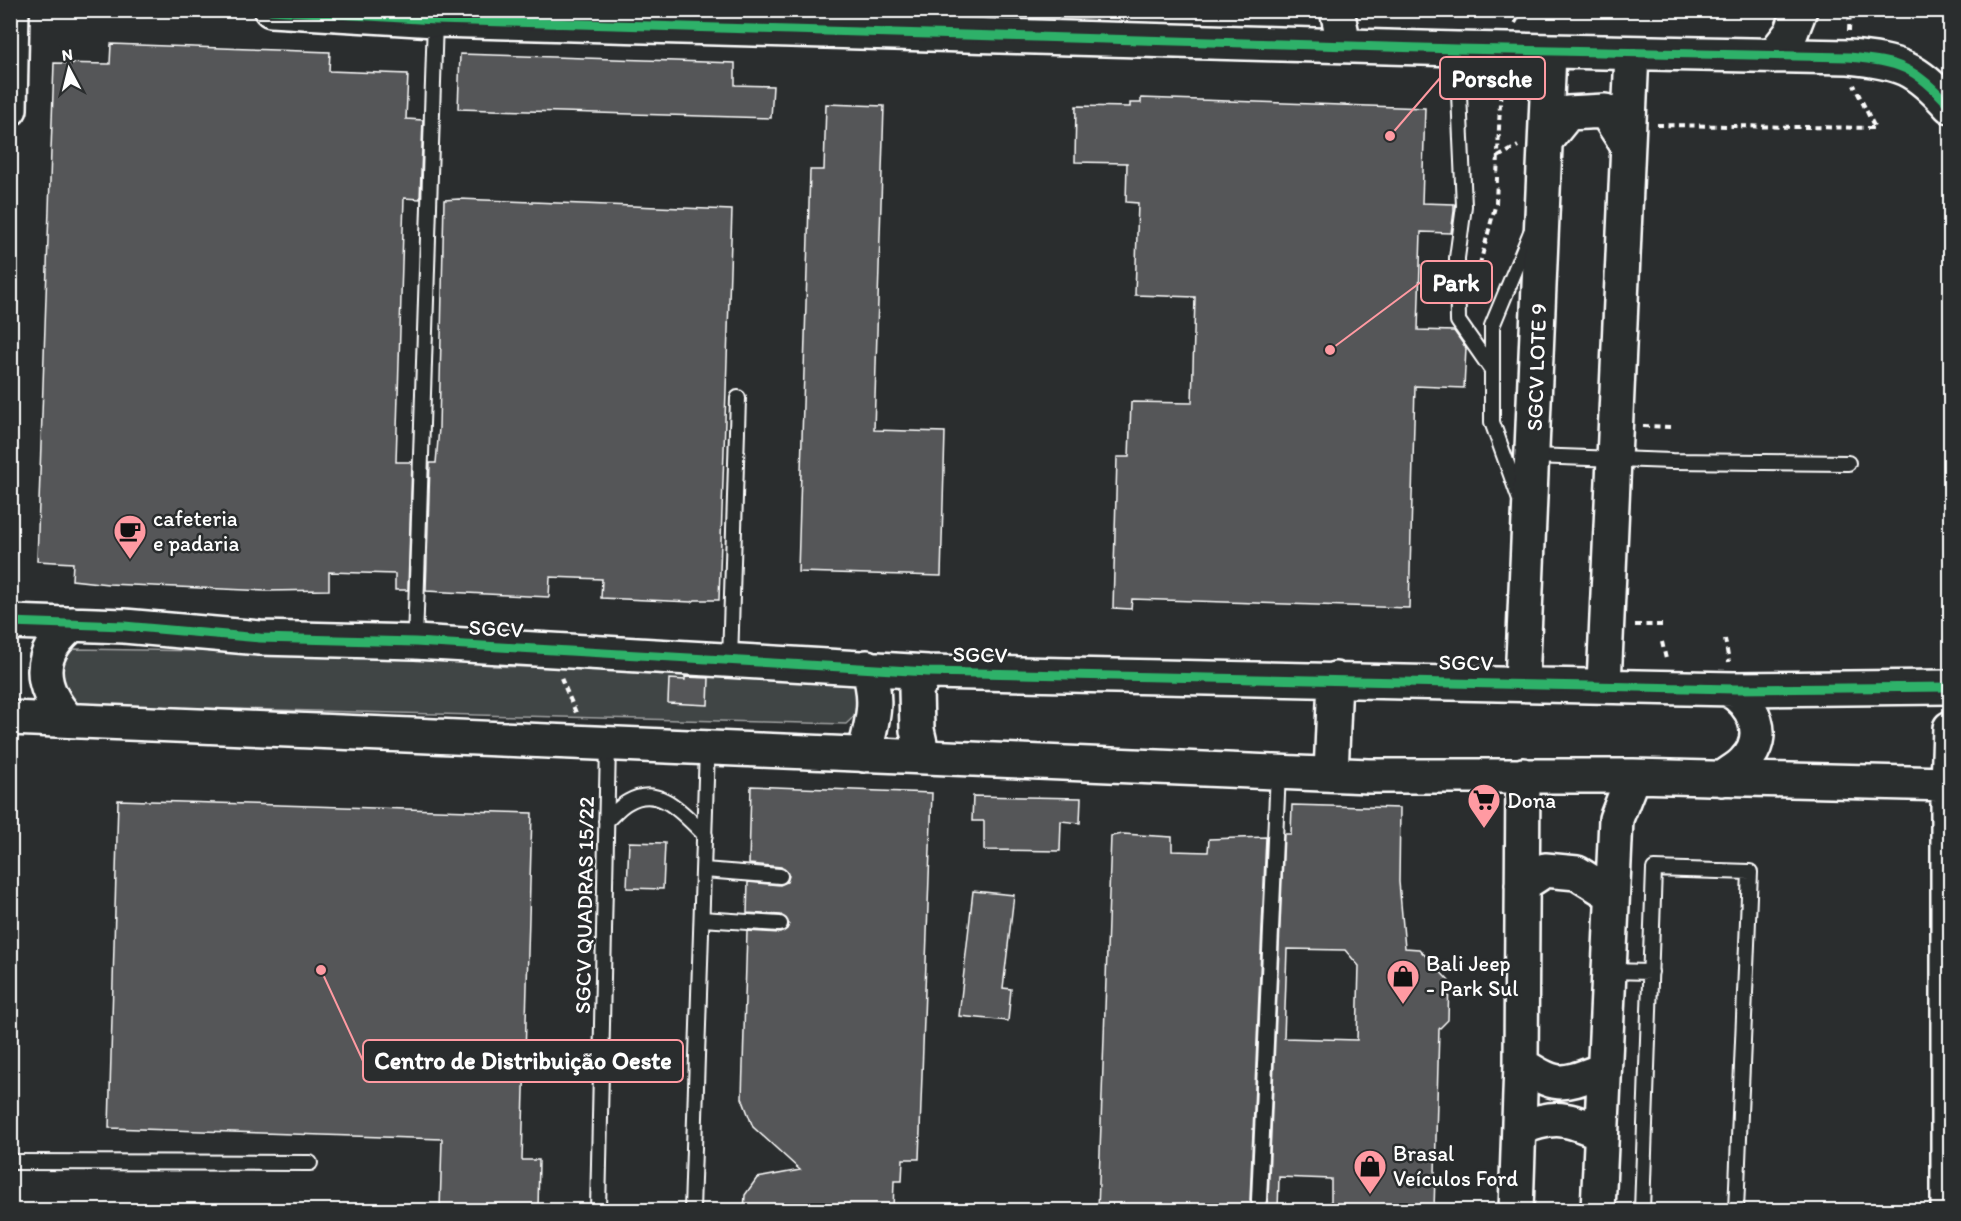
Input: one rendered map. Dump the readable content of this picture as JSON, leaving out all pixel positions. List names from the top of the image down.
{
  "streets": {
    "street": ["SGCV LOTE 9", "SGCV"],
    "lane": ["SGCV QUADRAS 15/22"]
  },
  "crossings": [
    ["SGCV LOTE 9", "SGCV"]
  ],
  "places": {
    "other": ["Porsche", "Park", "Centro de Distribuição Oeste"],
    "cafe": ["cafeteria e padaria"],
    "supermarket": ["Dona"],
    "shop": ["Bali Jeep - Park Sul", "Brasal Veículos Ford"]
  },
  "north": "top"
}
